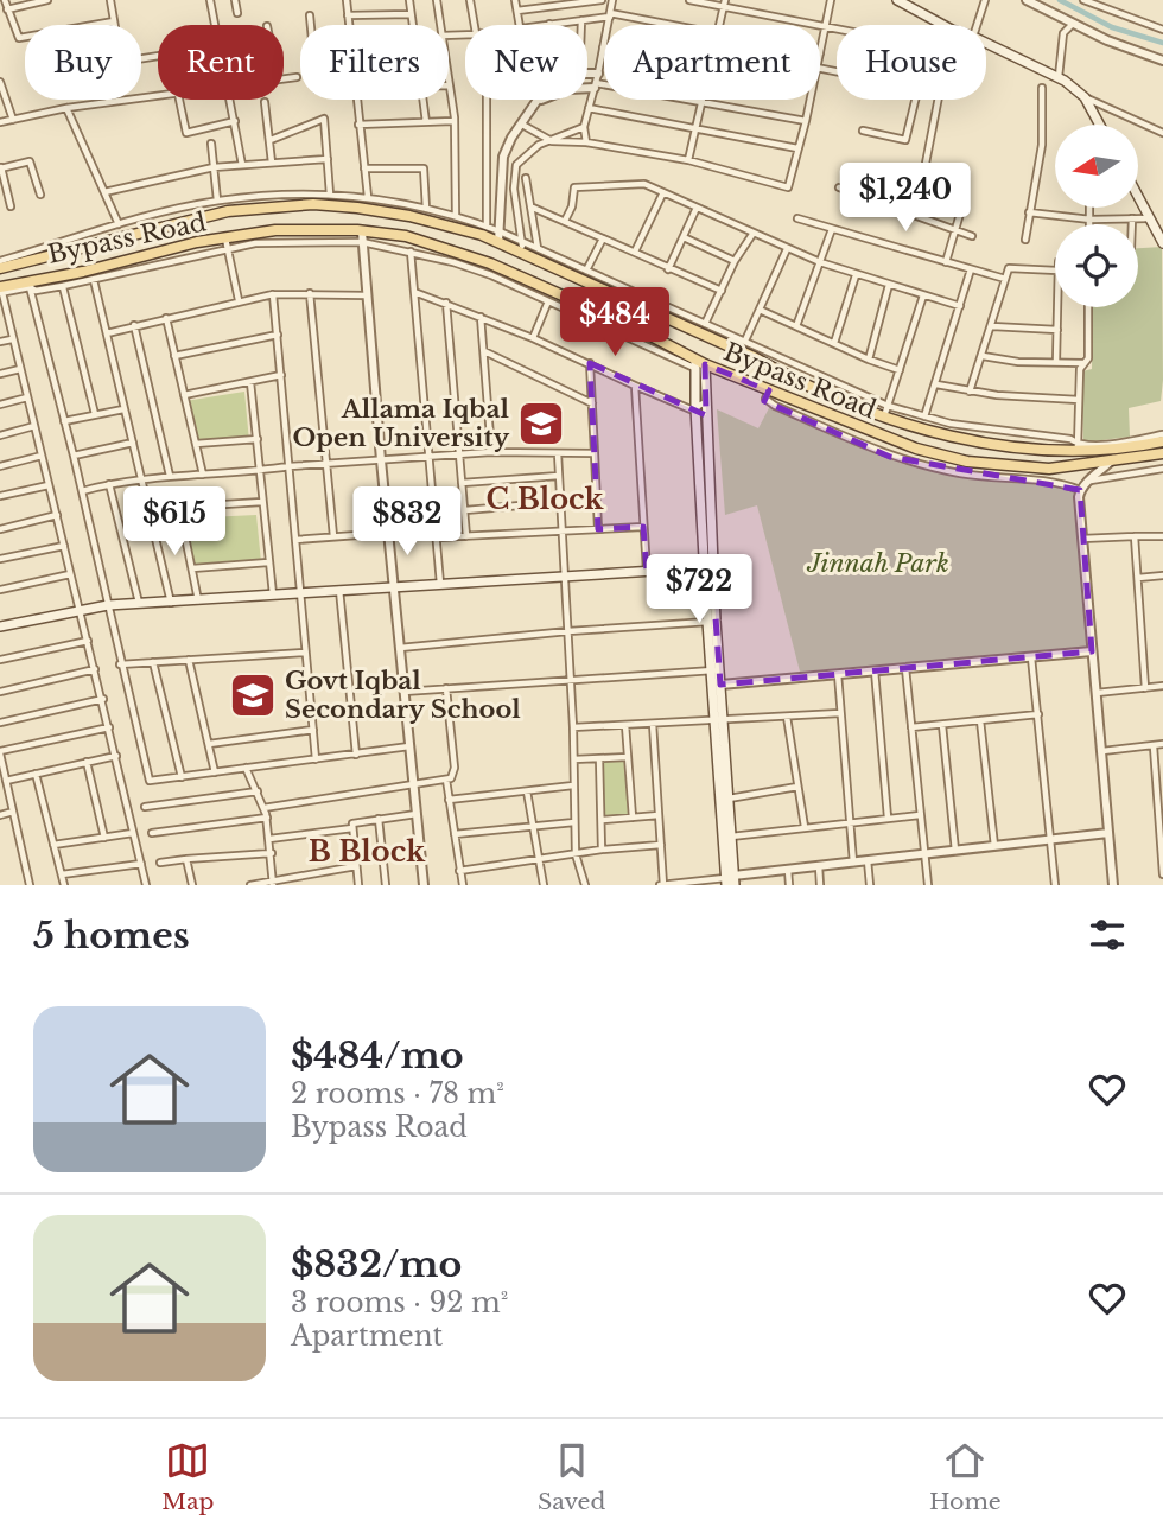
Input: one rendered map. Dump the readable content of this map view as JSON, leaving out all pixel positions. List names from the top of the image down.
{
  "streets": {
    "main road": ["Bypass Road"]
  },
  "districts": ["C Block", "B Block"],
  "parks": ["Jinnah Park"],
  "places": {
    "school or university": ["Allama Iqbal Open University", "Govt Iqbal Secondary School"]
  },
  "north": "left",
  "page": {
    "chip": [
      "Buy",
      "Rent",
      "Filters",
      "New",
      "Apartment",
      "House"
    ],
    "price": [
      "$1,240",
      "$484",
      "$615",
      "$832",
      "$722"
    ],
    "heading": "5 homes",
    "list": [
      {
        "name": "$484/mo",
        "note": "2 rooms · 78 m² · Bypass Road"
      },
      {
        "name": "$832/mo",
        "note": "3 rooms · 92 m² · Apartment"
      }
    ],
    "tabs": ["Map", "Saved", "Home"]
  }
}
